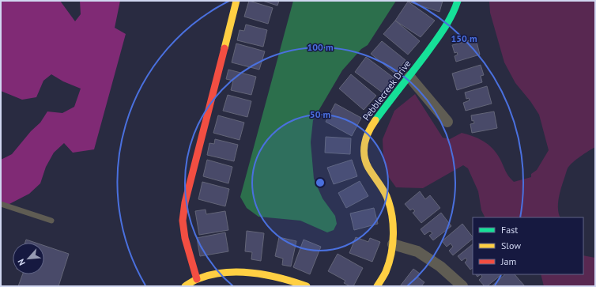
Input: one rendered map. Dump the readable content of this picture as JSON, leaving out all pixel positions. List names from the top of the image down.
{
  "streets": {
    "street": ["Pebblecreek Drive"]
  },
  "legend": ["Fast", "Slow", "Jam"],
  "north": "bottom left",
  "rings": ["150 m", "100 m", "50 m"]
}
